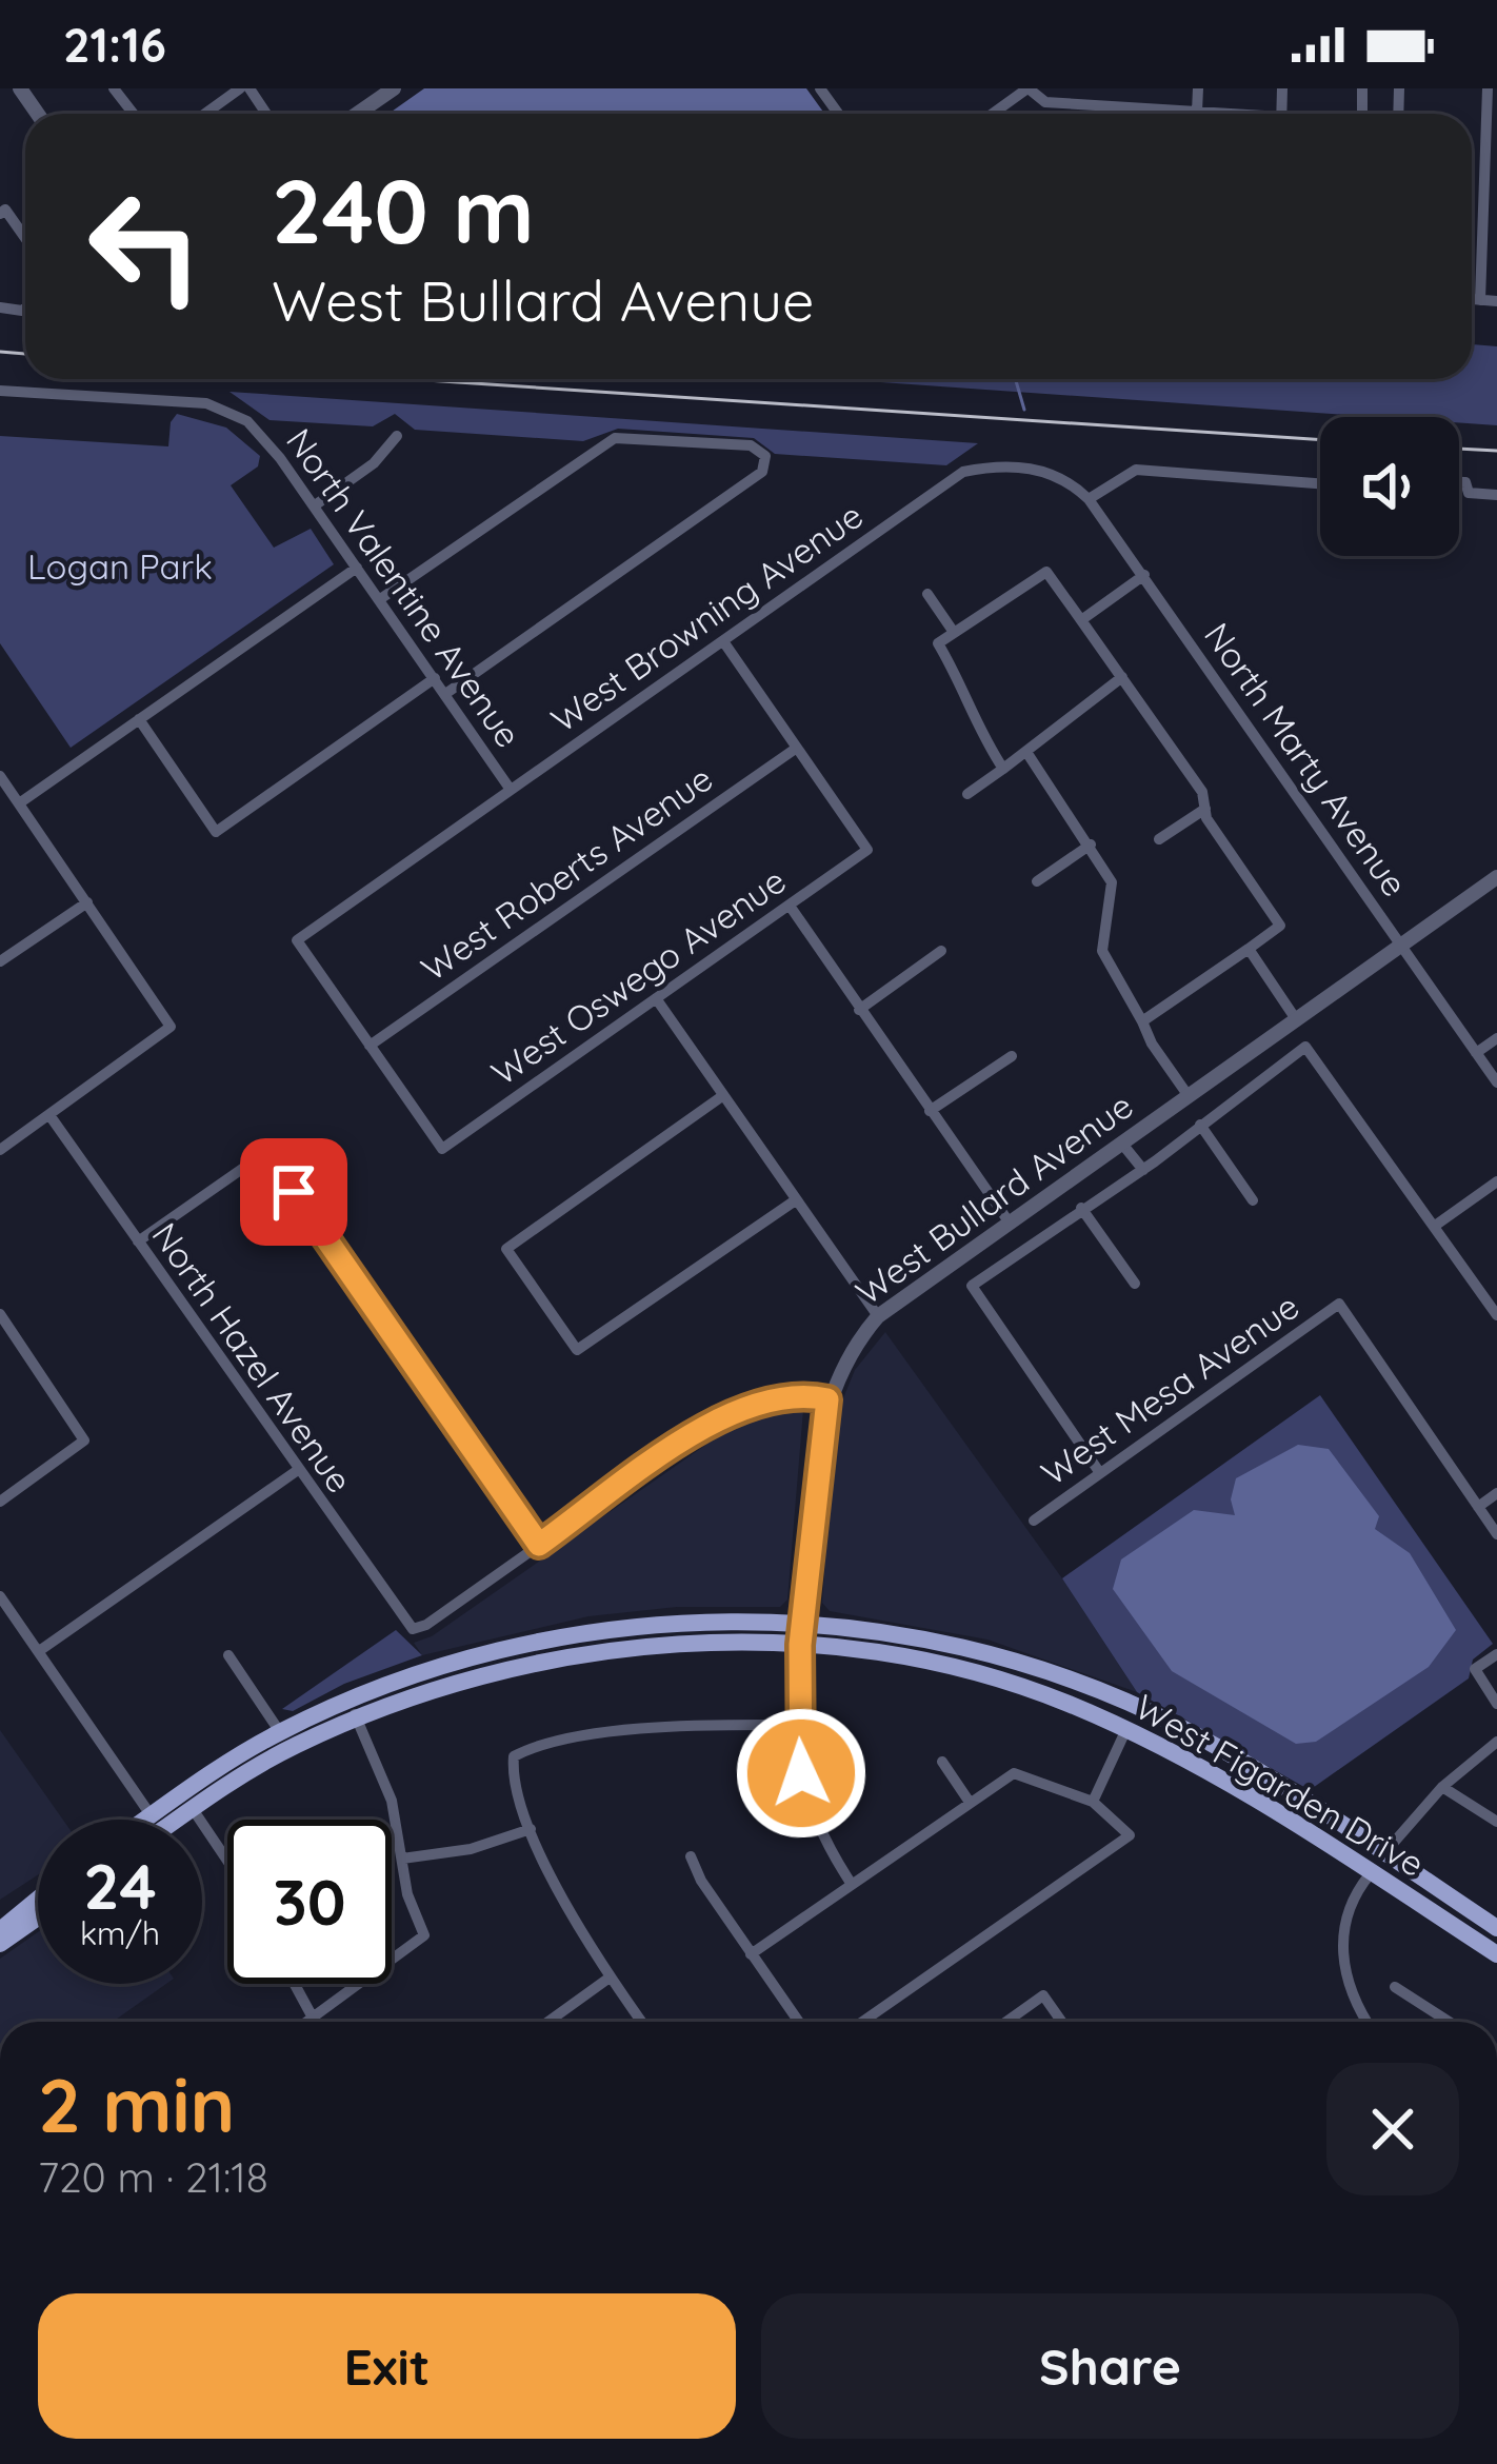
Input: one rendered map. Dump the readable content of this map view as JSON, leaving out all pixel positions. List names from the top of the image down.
{
  "streets": {
    "main road": ["West Figarden Drive"],
    "street": [
      "North Valentine Avenue",
      "West Browning Avenue",
      "North Marty Avenue",
      "West Roberts Avenue",
      "West Oswego Avenue",
      "West Bullard Avenue",
      "North Hazel Avenue",
      "West Mesa Avenue"
    ]
  },
  "crossings": [
    ["North Valentine Avenue", "West Browning Avenue"],
    ["West Browning Avenue", "North Marty Avenue"],
    ["West Browning Avenue", "West Roberts Avenue"],
    ["West Browning Avenue", "West Oswego Avenue"],
    ["North Marty Avenue", "West Bullard Avenue"],
    ["West Roberts Avenue", "West Oswego Avenue"],
    ["West Bullard Avenue", "West Mesa Avenue"],
    ["West Bullard Avenue", "West Figarden Drive"]
  ],
  "parks": ["Logan Park"],
  "page": {
    "status": "21:16",
    "turn": ["240 m", "West Bullard Avenue"],
    "speed": "24 km/h",
    "limit": "30",
    "heading": ["2 min", "720 m · 21:18"],
    "buttons": ["Exit", "Share"]
  }
}
